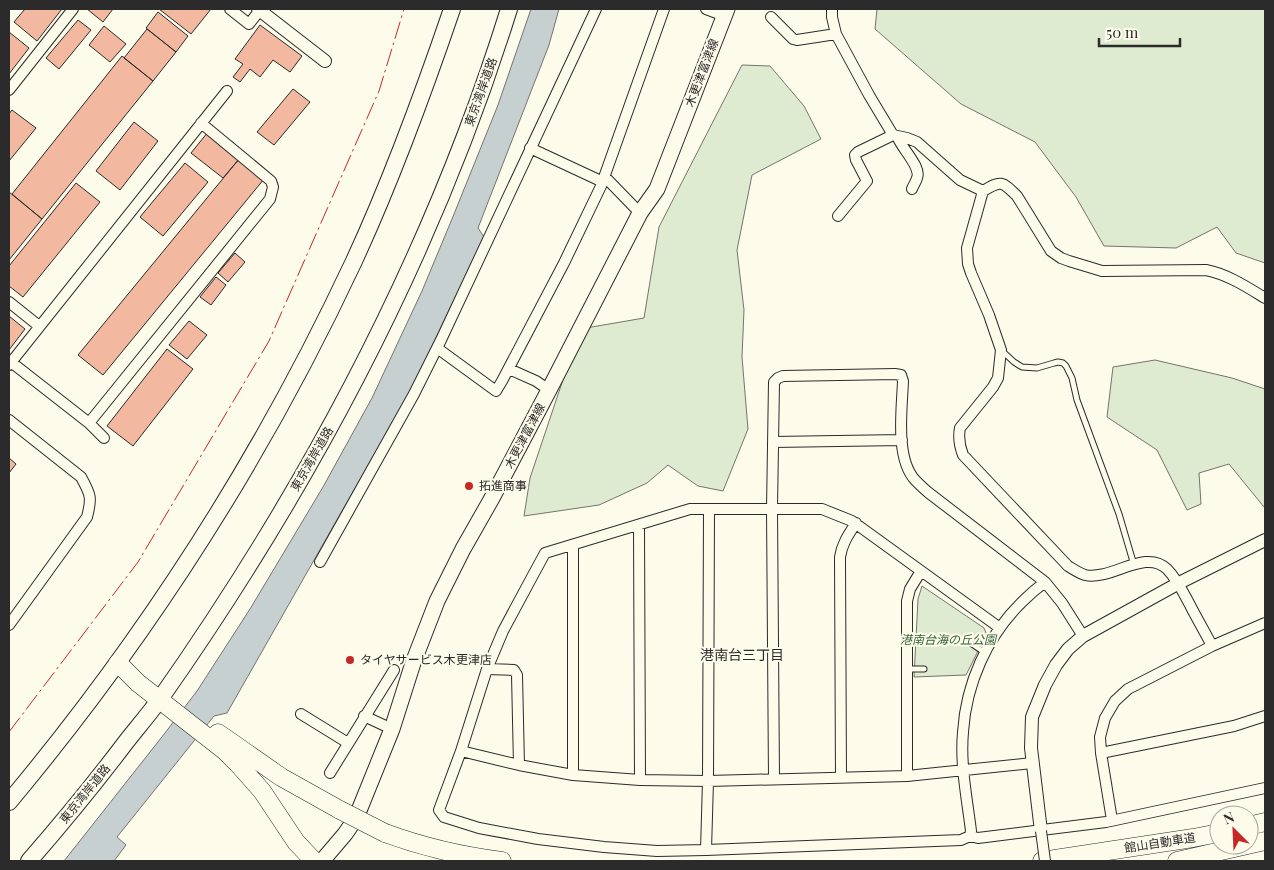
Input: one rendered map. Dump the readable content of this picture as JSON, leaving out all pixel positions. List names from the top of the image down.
{
  "streets": {
    "highway": ["東京湾岸道路", "館山自動車道"],
    "main road": ["木更津富津線"]
  },
  "districts": ["港南台三丁目"],
  "parks": ["港南台海の丘公園"],
  "places": ["拓進商事", "タイヤサービス木更津店"],
  "scale_bar": "50 m",
  "north": "top left"
}
